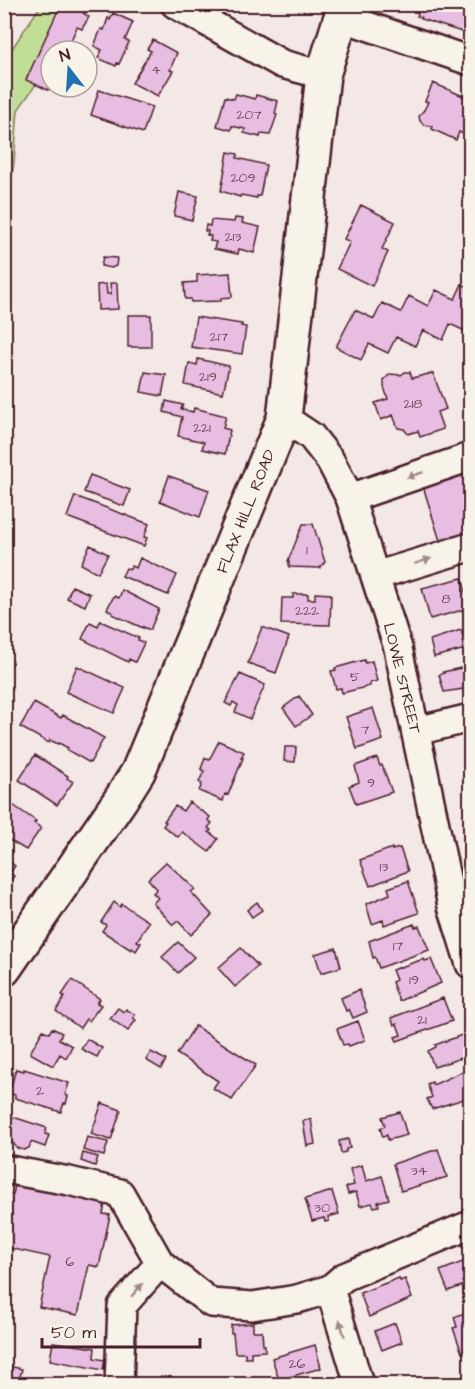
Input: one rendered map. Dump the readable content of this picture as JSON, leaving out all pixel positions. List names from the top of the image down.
{
  "streets": {
    "main road": ["FLAX HILL ROAD"],
    "street": ["LOWE STREET"]
  },
  "crossings": [
    ["FLAX HILL ROAD", "LOWE STREET"]
  ],
  "house_numbers": [
    "4",
    "207",
    "209",
    "213",
    "217",
    "219",
    "218",
    "221",
    "1",
    "8",
    "222",
    "5",
    "7",
    "9",
    "13",
    "17",
    "19",
    "21",
    "2",
    "34",
    "30",
    "6",
    "26"
  ],
  "scale_bar": "50 m",
  "north": "top"
}
